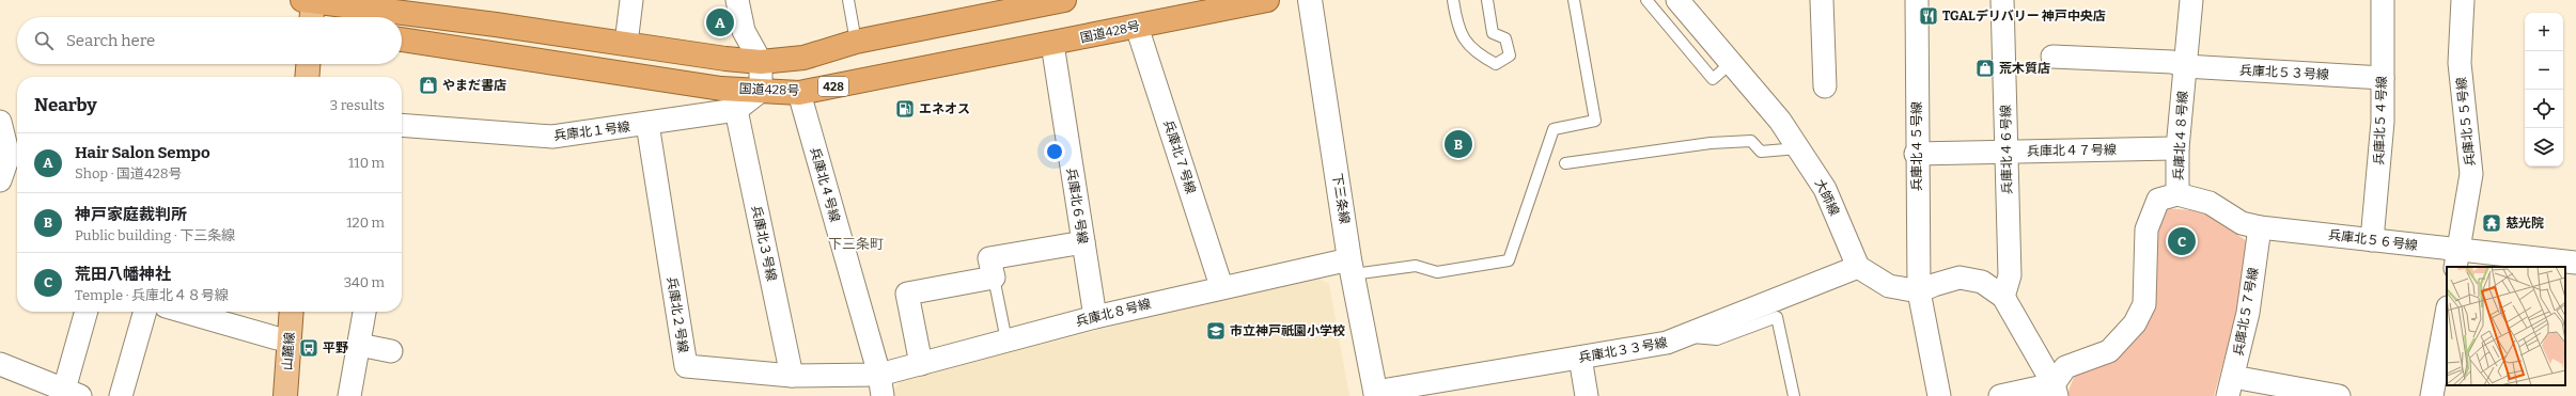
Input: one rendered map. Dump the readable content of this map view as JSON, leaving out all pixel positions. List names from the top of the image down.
{
  "streets": {
    "highway": ["国道428号", "428"],
    "main road": ["山麓線"],
    "street": [
      "兵庫北５３号線",
      "兵庫北５４号線",
      "兵庫北５５号線",
      "兵庫北１号線",
      "兵庫北４８号線",
      "兵庫北４５号線",
      "兵庫北４６号線",
      "兵庫北４７号線",
      "兵庫北７号線",
      "兵庫北４号線",
      "大師線",
      "下三条線",
      "兵庫北６号線",
      "兵庫北５６号線",
      "兵庫北３号線",
      "兵庫北５７号線",
      "兵庫北８号線",
      "兵庫北２号線",
      "兵庫北３３号線"
    ]
  },
  "crossings": [
    ["国道428号", "兵庫北７号線"],
    ["国道428号", "兵庫北４号線"],
    ["国道428号", "兵庫北６号線"],
    ["兵庫北５３号線", "兵庫北５４号線"],
    ["兵庫北５３号線", "兵庫北４８号線"],
    ["兵庫北５４号線", "兵庫北５６号線"],
    ["兵庫北５５号線", "兵庫北５６号線"],
    ["兵庫北１号線", "兵庫北３号線"],
    ["兵庫北１号線", "兵庫北２号線"],
    ["兵庫北４８号線", "兵庫北４７号線"],
    ["兵庫北４８号線", "兵庫北５６号線"],
    ["兵庫北４５号線", "兵庫北４７号線"],
    ["兵庫北４６号線", "兵庫北４７号線"],
    ["兵庫北７号線", "兵庫北８号線"],
    ["兵庫北４号線", "兵庫北８号線"],
    ["兵庫北４号線", "兵庫北２号線"],
    ["大師線", "兵庫北３３号線"],
    ["下三条線", "兵庫北８号線"],
    ["下三条線", "兵庫北３３号線"],
    ["兵庫北６号線", "兵庫北８号線"],
    ["兵庫北５６号線", "兵庫北５７号線"],
    ["兵庫北３号線", "兵庫北２号線"],
    ["兵庫北８号線", "兵庫北２号線"]
  ],
  "districts": ["下三条町"],
  "places": {
    "restaurant": ["TGALデリバリー 神戸中央店"],
    "shop": ["荒木質店", "やまだ書店"],
    "fuel station": ["エネオス"],
    "temple": ["慈光院"],
    "school or university": ["市立神戸祇園小学校"],
    "bus stop": ["平野"]
  },
  "page": {
    "pins": ["A", "B", "C"],
    "map_buttons": ["+", "−"],
    "search": "Search here",
    "heading": ["Nearby", "3 results"],
    "list": [
      {
        "mark": "A",
        "name": "Hair Salon Sempo",
        "note": "Shop · 国道428号",
        "value": "110 m"
      },
      {
        "mark": "B",
        "name": "神戸家庭裁判所",
        "note": "Public building · 下三条線",
        "value": "120 m"
      },
      {
        "mark": "C",
        "name": "荒田八幡神社",
        "note": "Temple · 兵庫北４８号線",
        "value": "340 m"
      }
    ]
  }
}
